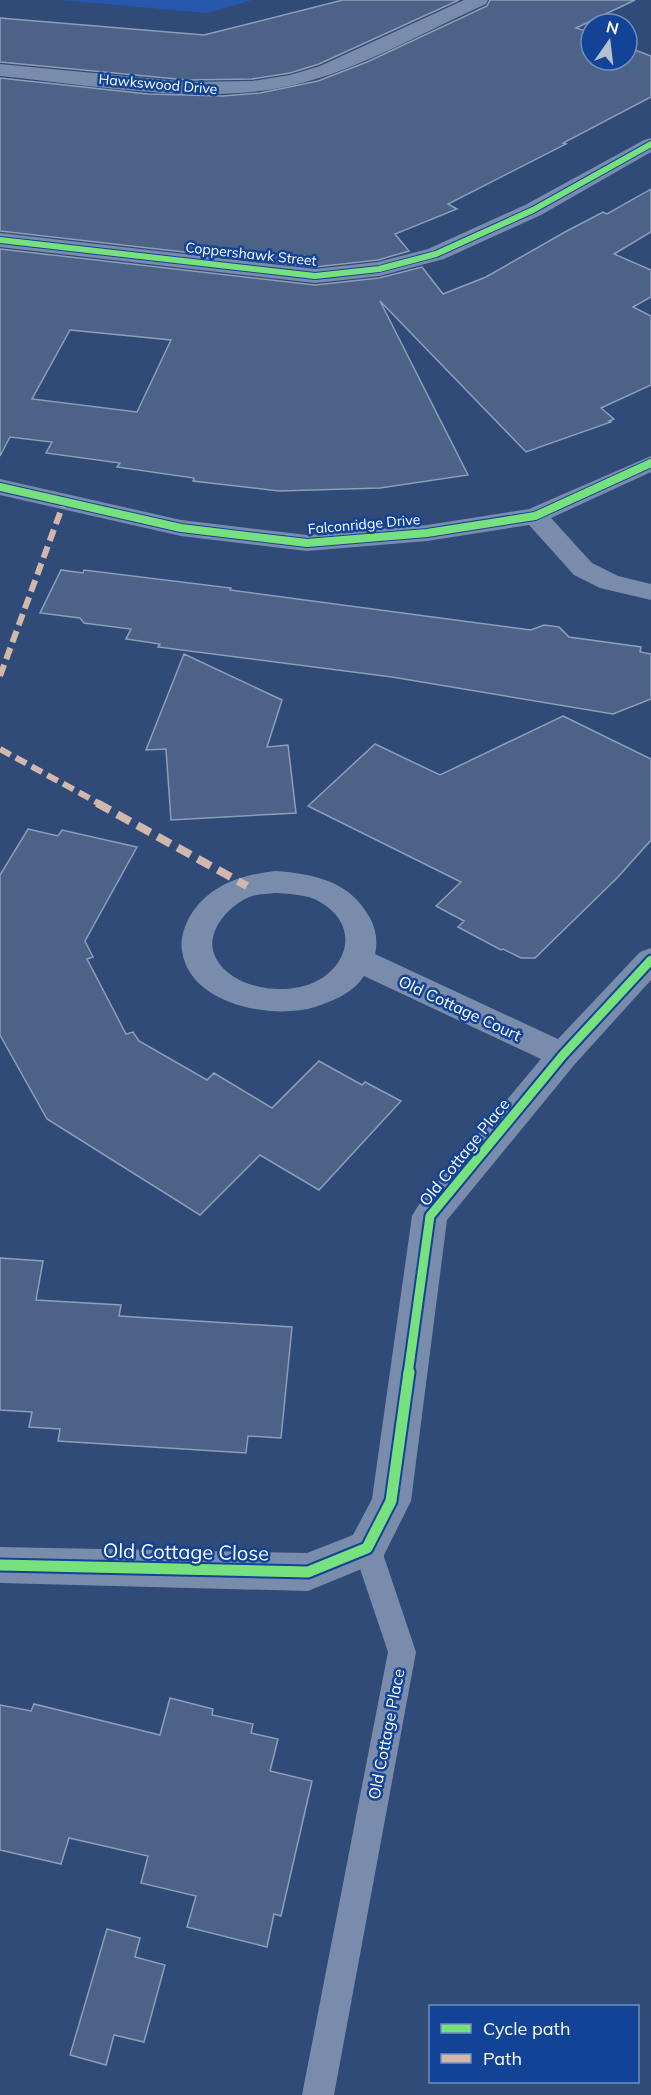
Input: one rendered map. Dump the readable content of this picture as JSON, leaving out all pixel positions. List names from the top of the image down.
{
  "streets": {
    "street": [
      "Hawkswood Drive",
      "Coppershawk Street",
      "Falconridge Drive",
      "Old Cottage Court",
      "Old Cottage Place",
      "Old Cottage Close"
    ]
  },
  "crossings": [
    ["Old Cottage Court", "Old Cottage Place"],
    ["Old Cottage Place", "Old Cottage Close"]
  ],
  "legend": ["Cycle path", "Path"],
  "north": "top"
}
